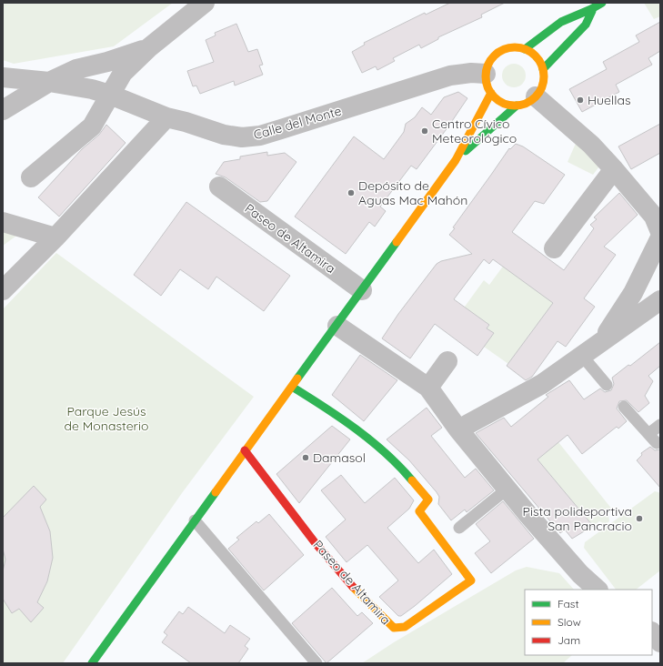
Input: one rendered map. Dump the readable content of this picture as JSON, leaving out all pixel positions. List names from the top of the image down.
{
  "streets": {
    "main road": ["Paseo de Altamira"],
    "street": ["Calle del Monte"]
  },
  "parks": ["Parque Jesús de Monasterio"],
  "places": [
    "Huellas",
    "Centro Cívico Meteorológico",
    "Depósito de Aguas Mac Mahón",
    "Damasol",
    "Pista polideportiva San Pancracio"
  ],
  "legend": ["Fast", "Slow", "Jam"]
}
